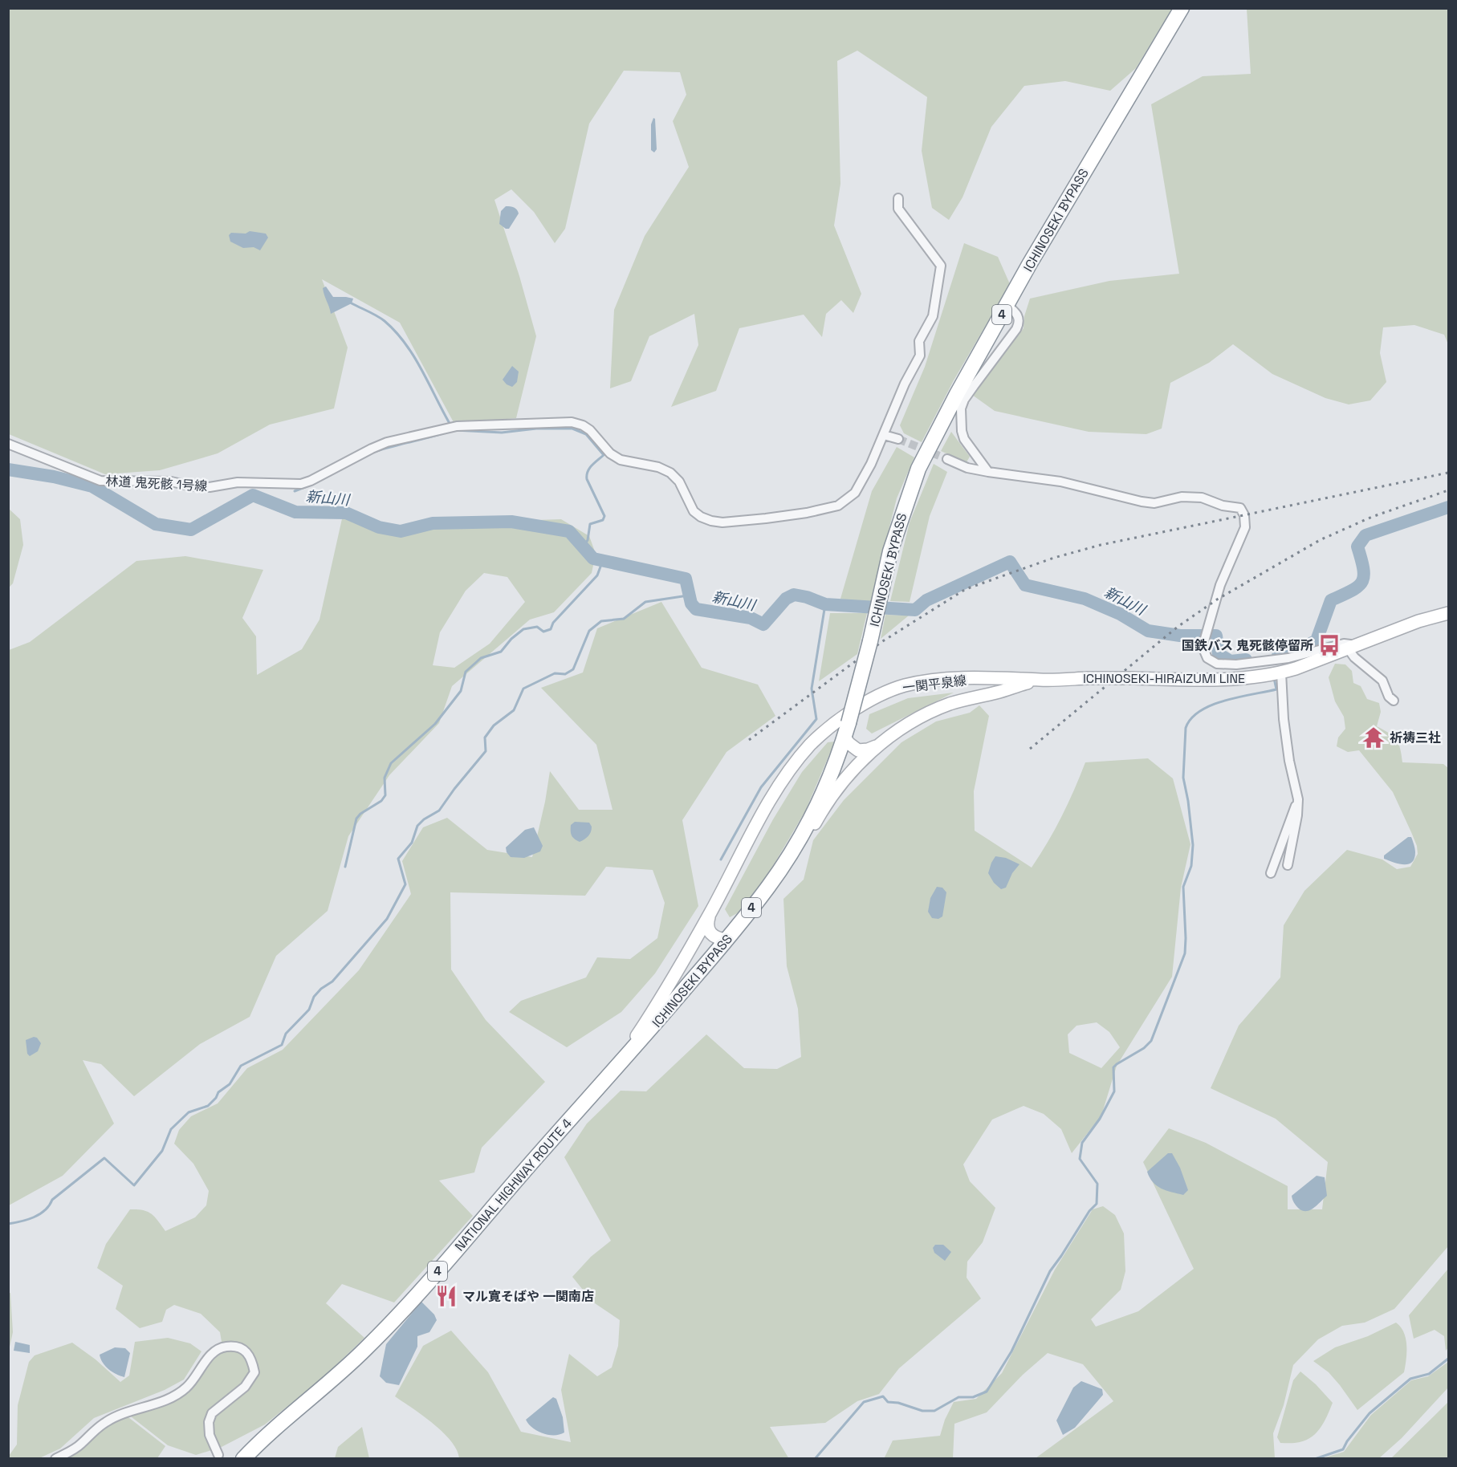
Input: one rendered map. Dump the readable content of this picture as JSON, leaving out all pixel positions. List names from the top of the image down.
{
  "streets": {
    "highway": ["ICHINOSEKI BYPASS", "4", "NATIONAL HIGHWAY ROUTE 4"],
    "main road": ["ICHINOSEKI-HIRAIZUMI LINE", "一関平泉線"],
    "street": ["林道 鬼死骸 1号線"]
  },
  "crossings": [
    ["ICHINOSEKI BYPASS", "一関平泉線"],
    ["ICHINOSEKI BYPASS", "NATIONAL HIGHWAY ROUTE 4"],
    ["ICHINOSEKI-HIRAIZUMI LINE", "一関平泉線"],
    ["一関平泉線", "NATIONAL HIGHWAY ROUTE 4"]
  ],
  "water": ["新山川"],
  "places": {
    "bus stop": ["国鉄バス 鬼死骸停留所"],
    "temple": ["祈祷三社"],
    "restaurant": ["マル寛そばや 一関南店"]
  }
}
